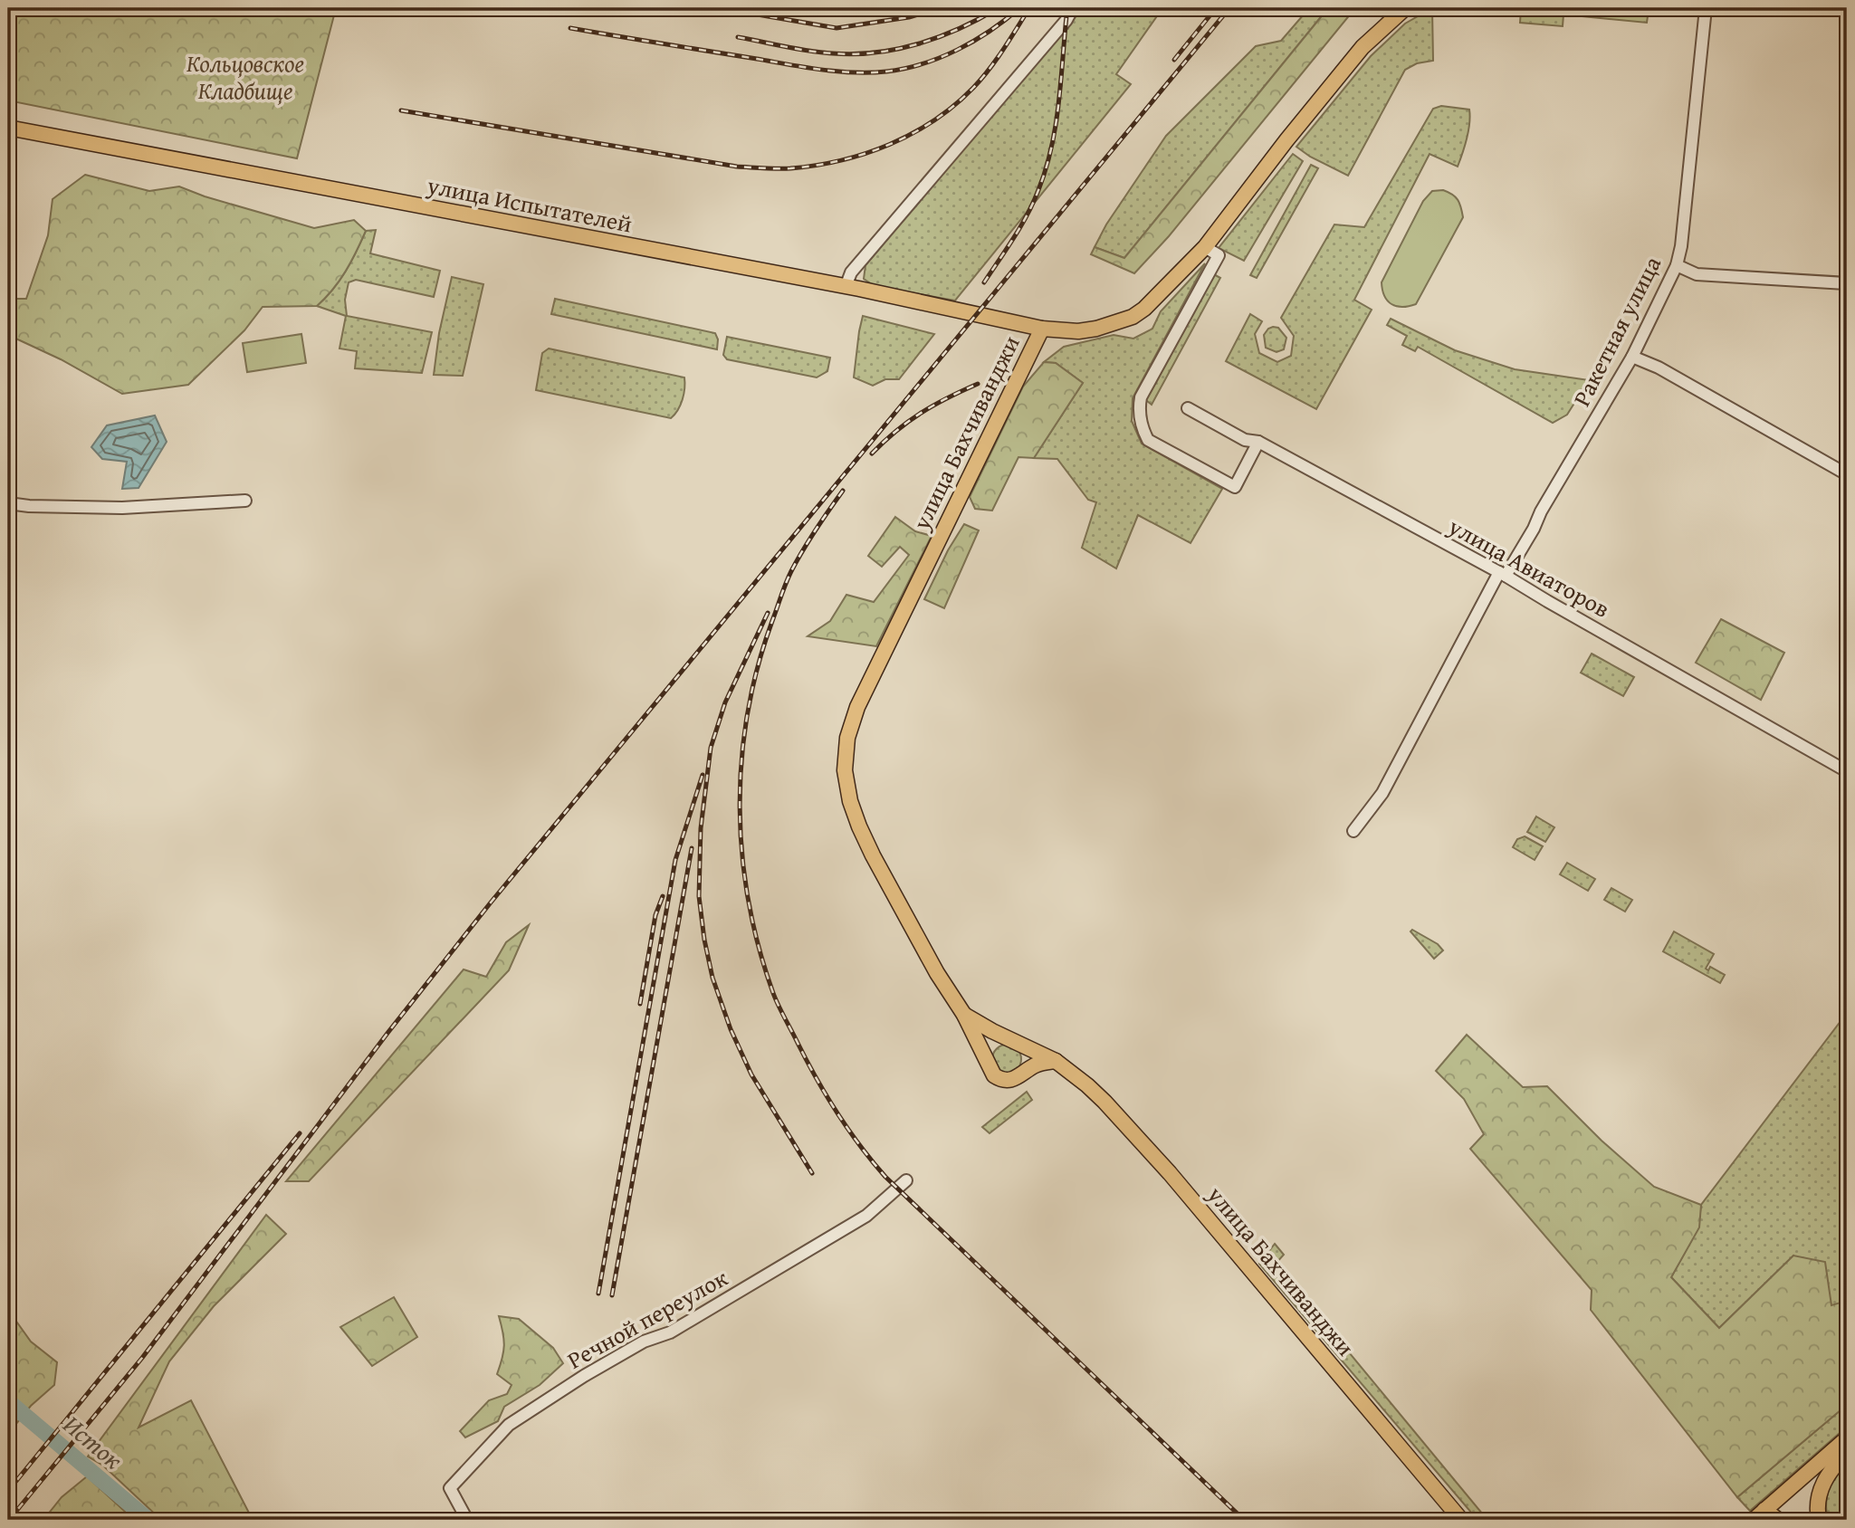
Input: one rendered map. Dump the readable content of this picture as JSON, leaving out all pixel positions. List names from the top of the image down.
{
  "streets": {
    "main road": ["улица Испытателей", "улица Бахчиванджи"],
    "street": ["Ракетная улица", "улица Авиаторов", "Речной переулок"]
  },
  "crossings": [
    ["улица Испытателей", "улица Бахчиванджи"],
    ["Ракетная улица", "улица Авиаторов"]
  ],
  "water": ["Исток"],
  "parks": ["Кольцовское Кладбище"]
}
